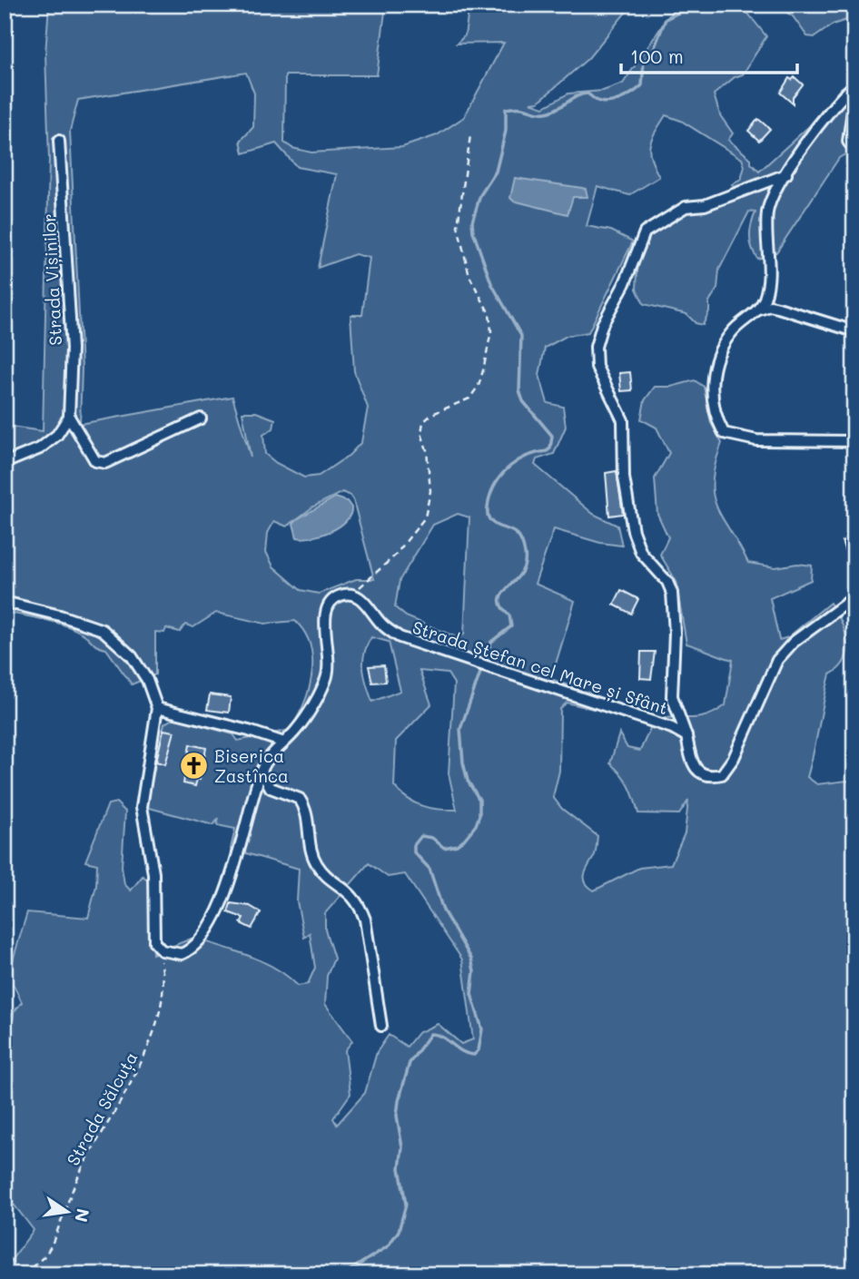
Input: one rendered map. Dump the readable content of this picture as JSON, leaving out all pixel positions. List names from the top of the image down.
{
  "streets": {
    "street": ["Strada Vișinilor", "Strada Ștefan cel Mare și Sfânt"],
    "path": ["Strada Sălcuța"]
  },
  "places": {
    "church": ["Biserica Zastînca"]
  },
  "scale_bar": "100 m",
  "north": "right"
}
